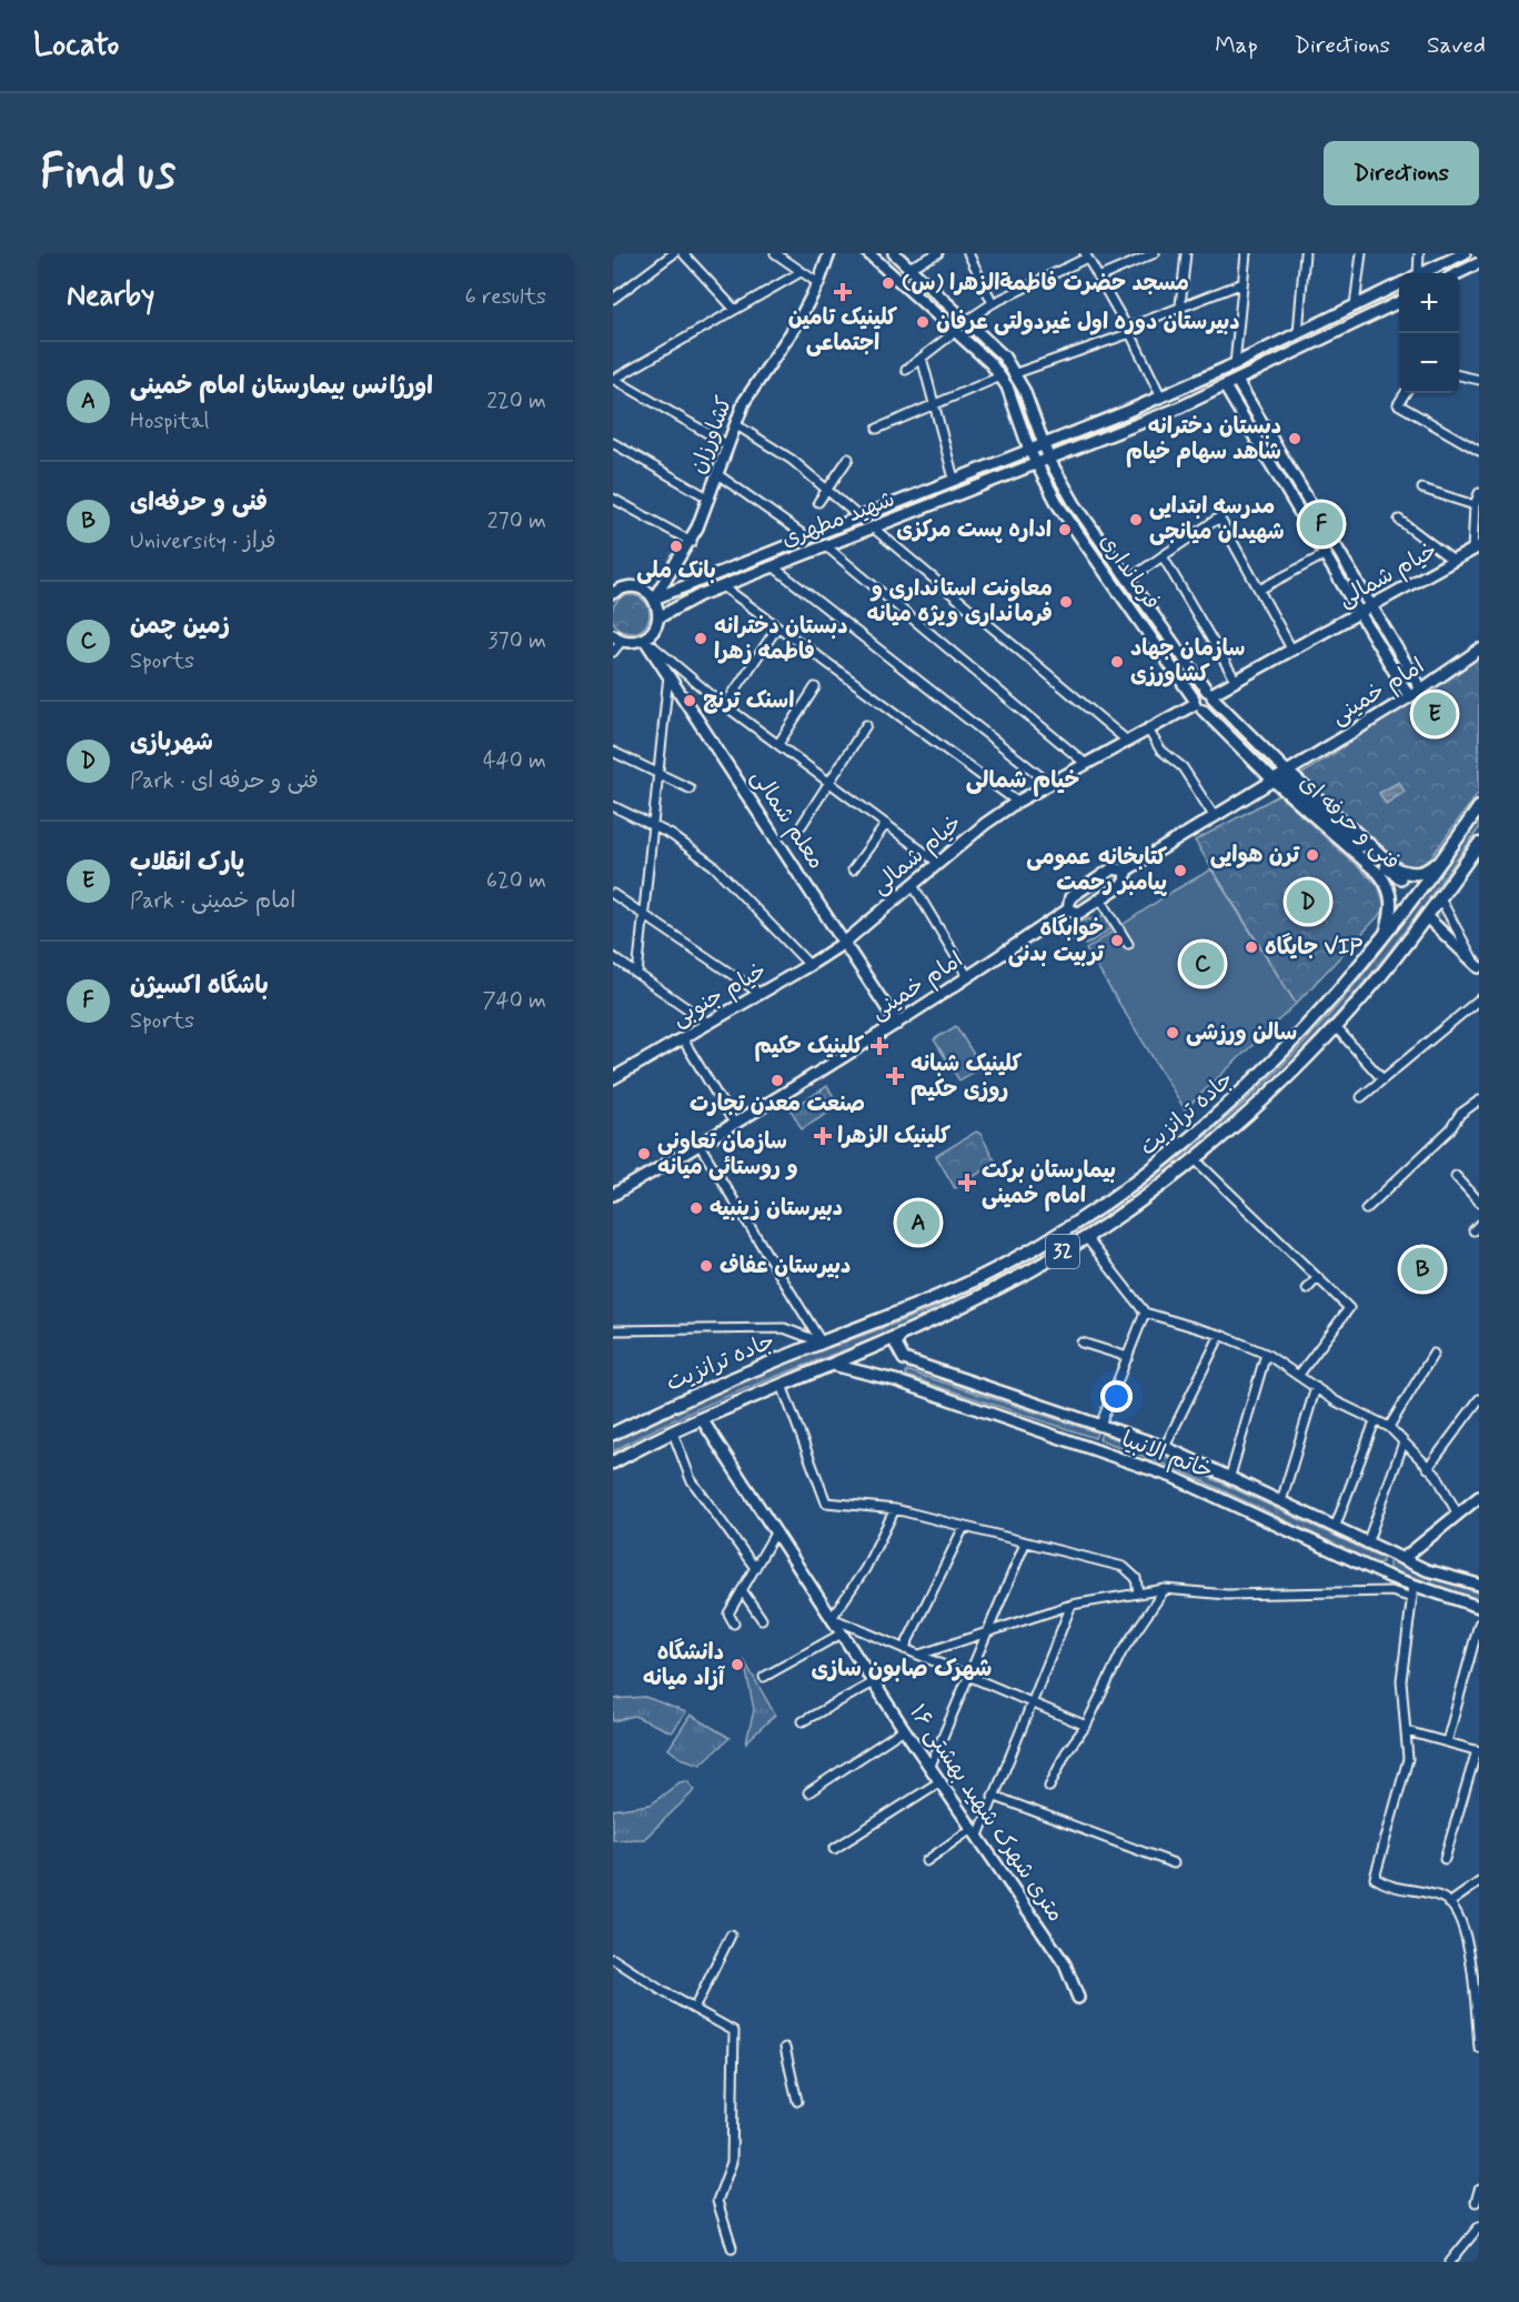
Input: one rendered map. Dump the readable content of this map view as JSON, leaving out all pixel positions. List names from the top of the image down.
{
  "streets": {
    "main road": [
      "کشاورزان",
      "شهید مطهری",
      "فرمانداری",
      "خیام شمالی",
      "امام خمینی",
      "معلم شمالی",
      "فنی و حرفه ای",
      "خیام جنوبی",
      "جاده ترانزیت",
      "32",
      "خاتم الانبیا",
      "۱۶ متری شهرک شهيد بهشتی"
    ]
  },
  "crossings": [
    ["کشاورزان", "شهید مطهری"],
    ["شهید مطهری", "فرمانداری"],
    ["فرمانداری", "خیام شمالی"],
    ["فرمانداری", "امام خمینی"],
    ["فرمانداری", "فنی و حرفه ای"],
    ["خیام شمالی", "معلم شمالی"],
    ["خیام شمالی", "خیام جنوبی"],
    ["امام خمینی", "معلم شمالی"],
    ["امام خمینی", "فنی و حرفه ای"],
    ["معلم شمالی", "خیام جنوبی"],
    ["فنی و حرفه ای", "جاده ترانزیت"],
    ["جاده ترانزیت", "خاتم الانبیا"],
    ["جاده ترانزیت", "۱۶ متری شهرک شهيد بهشتی"]
  ],
  "districts": ["خیام شمالی", "شهرک صابون سازی"],
  "places": {
    "other": [
      "مسجد حضرت فاطمةالزهرا (س)",
      "دبیرستان دوره اول غیردولتی عرفان",
      "دبستان دخترانه شاهد سهام خیام",
      "مدرسه ابتدایی شهیدان میانجی",
      "اداره پست مرکزی",
      "بانک ملی",
      "معاونت استانداری و فرمانداری ویژه میانه",
      "دبستان دخترانه فاطمه زهرا",
      "سازمان جهاد کشاورزی",
      "اسنک ترنج",
      "ترن هوایی",
      "کتابخانه عمومی پیامبر رحمت",
      "خوابگاه تربیت بدنی",
      "جایگاه VIP",
      "سالن ورزشی",
      "صنعت معدن تجارت",
      "سازمان تعاونی و روستائی میانه",
      "دبیرستان زینبیه",
      "دبیرستان عفاف",
      "دانشگاه آزاد میانه"
    ],
    "health": [
      "کلینیک تامین اجتماعی",
      "کلینیک حکیم",
      "کلینیک شبانه روزی حکیم",
      "کلینیک الزهرا",
      "بیمارستان برکت امام خمینی"
    ]
  },
  "page": {
    "header": "Locato",
    "nav": ["Map", "Directions", "Saved"],
    "buttons": "Directions",
    "title": "Find us",
    "heading": ["Nearby", "6 results"],
    "map_buttons": ["+", "−"],
    "list": [
      {
        "mark": "A",
        "name": "اورژانس بیمارستان امام خمینی",
        "note": "Hospital",
        "value": "220 m"
      },
      {
        "mark": "B",
        "name": "فنی و حرفه‌ای",
        "note": "University · فراز",
        "value": "270 m"
      },
      {
        "mark": "C",
        "name": "زمین چمن",
        "note": "Sports",
        "value": "370 m"
      },
      {
        "mark": "D",
        "name": "شهربازی",
        "note": "Park · فنی و حرفه ای",
        "value": "440 m"
      },
      {
        "mark": "E",
        "name": "پارک انقلاب",
        "note": "Park · امام خمینی",
        "value": "620 m"
      },
      {
        "mark": "F",
        "name": "باشگاه اکسیژن",
        "note": "Sports",
        "value": "740 m"
      }
    ],
    "pins": [
      "F",
      "E",
      "D",
      "C",
      "A",
      "B"
    ]
  }
}
